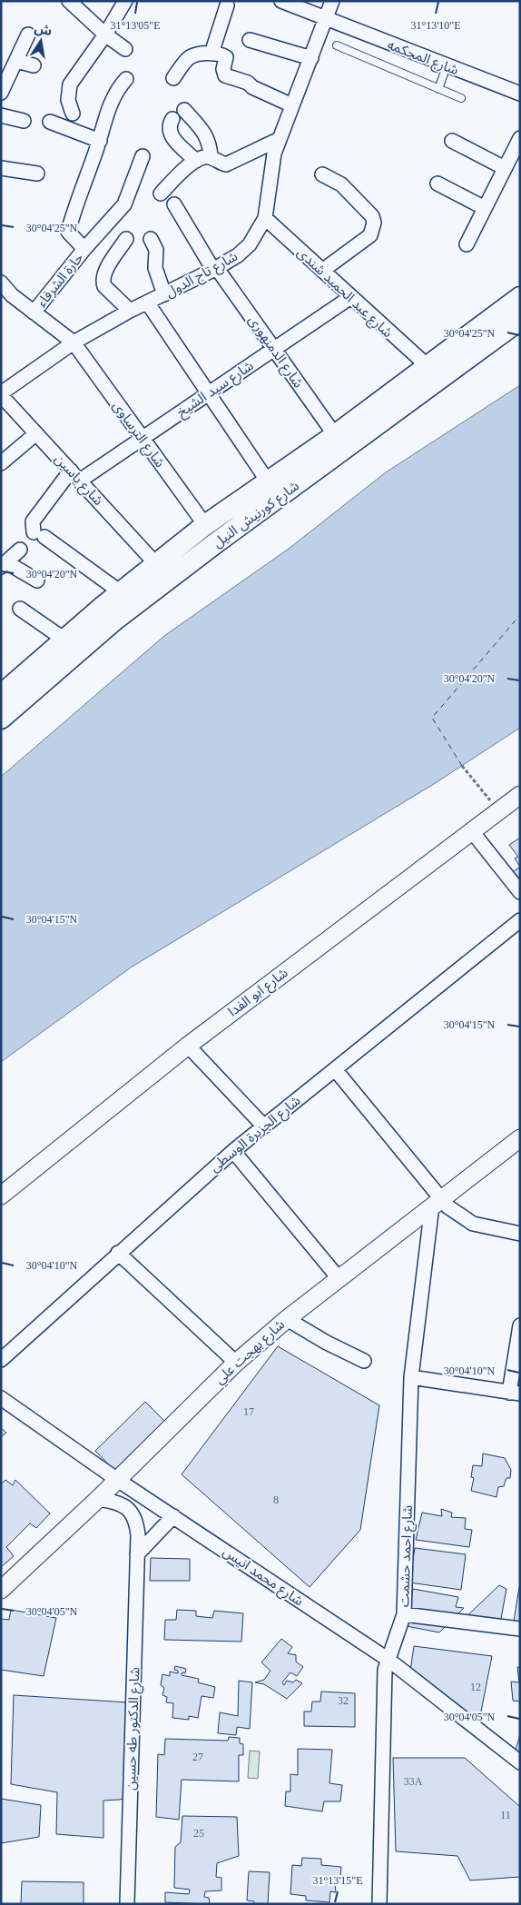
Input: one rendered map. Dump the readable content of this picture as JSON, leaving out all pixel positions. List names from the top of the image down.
{
  "streets": {
    "main road": ["شارع كورنيش النيل"],
    "street": [
      "شارع المحكمه",
      "شارع تاج الدول",
      "حارة الشرفاء",
      "شارع عبد الحميد شندى",
      "شارع الدمنهورى",
      "شارع سيد الشيخ",
      "شارع الترساوى",
      "شارع ياسين",
      "شارع ابو الفدا",
      "شارع الجزيرة الوسطى",
      "شارع بهجت علي",
      "شارع احمد حشمت",
      "شارع محمد انيس",
      "شارع الدكتور طه حسين"
    ]
  },
  "crossings": [
    ["شارع المحكمه", "شارع تاج الدول"],
    ["شارع تاج الدول", "شارع عبد الحميد شندى"],
    ["شارع تاج الدول", "شارع الدمنهورى"],
    ["شارع تاج الدول", "شارع الترساوى"],
    ["شارع تاج الدول", "شارع ياسين"],
    ["حارة الشرفاء", "شارع الترساوى"],
    ["شارع عبد الحميد شندى", "شارع سيد الشيخ"],
    ["شارع عبد الحميد شندى", "شارع كورنيش النيل"],
    ["شارع الدمنهورى", "شارع سيد الشيخ"],
    ["شارع الدمنهورى", "شارع كورنيش النيل"],
    ["شارع سيد الشيخ", "شارع الترساوى"],
    ["شارع سيد الشيخ", "شارع ياسين"],
    ["شارع الترساوى", "شارع كورنيش النيل"],
    ["شارع ياسين", "شارع كورنيش النيل"],
    ["شارع بهجت علي", "شارع احمد حشمت"],
    ["شارع بهجت علي", "شارع محمد انيس"],
    ["شارع بهجت علي", "شارع الدكتور طه حسين"],
    ["شارع احمد حشمت", "شارع محمد انيس"]
  ],
  "house_numbers": [
    "17",
    "8",
    "12",
    "32",
    "27",
    "33A",
    "11",
    "25"
  ],
  "north": "top",
  "coordinates": [
    "31°13'05\"E",
    "31°13'10\"E",
    "30°04'25\"N",
    "30°04'20\"N",
    "30°04'15\"N",
    "30°04'10\"N",
    "30°04'05\"N",
    "31°13'15\"E"
  ]
}
